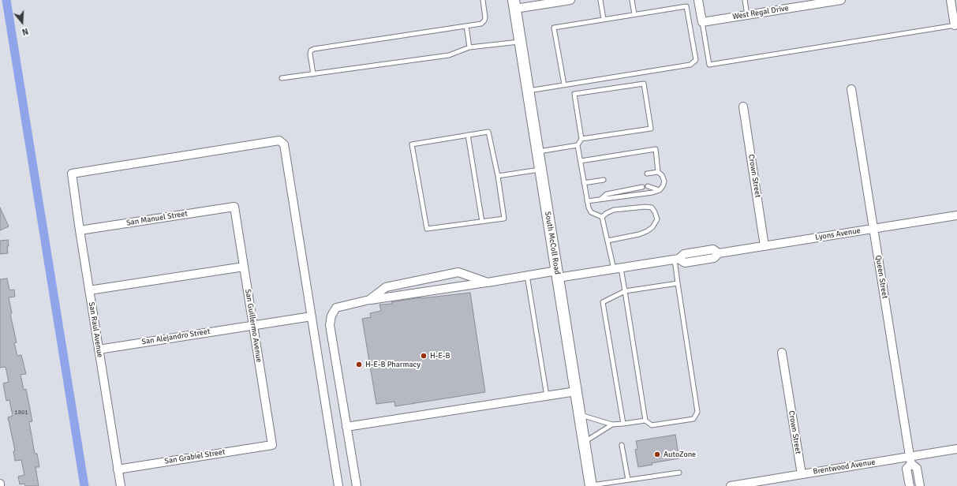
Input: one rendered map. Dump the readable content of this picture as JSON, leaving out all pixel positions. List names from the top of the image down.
{
  "streets": {
    "main road": ["South McColl Road"],
    "street": [
      "West Regal Drive",
      "Crown Street",
      "San Manuel Street",
      "Lyons Avenue",
      "Queen Street",
      "San Guillermo Avenue",
      "San Raul Avenue",
      "San Alejandro Street",
      "San Grabiel Street",
      "Brentwood Avenue"
    ]
  },
  "crossings": [
    ["Crown Street", "Lyons Avenue"],
    ["Crown Street", "Brentwood Avenue"],
    ["San Manuel Street", "San Guillermo Avenue"],
    ["San Manuel Street", "San Raul Avenue"],
    ["Lyons Avenue", "South McColl Road"],
    ["Lyons Avenue", "Queen Street"],
    ["Queen Street", "Brentwood Avenue"],
    ["San Guillermo Avenue", "San Alejandro Street"],
    ["San Guillermo Avenue", "San Grabiel Street"],
    ["San Raul Avenue", "San Alejandro Street"],
    ["San Raul Avenue", "San Grabiel Street"]
  ],
  "places": ["H-E-B", "H-E-B Pharmacy", "AutoZone"],
  "house_numbers": ["1801"],
  "north": "bottom"
}
